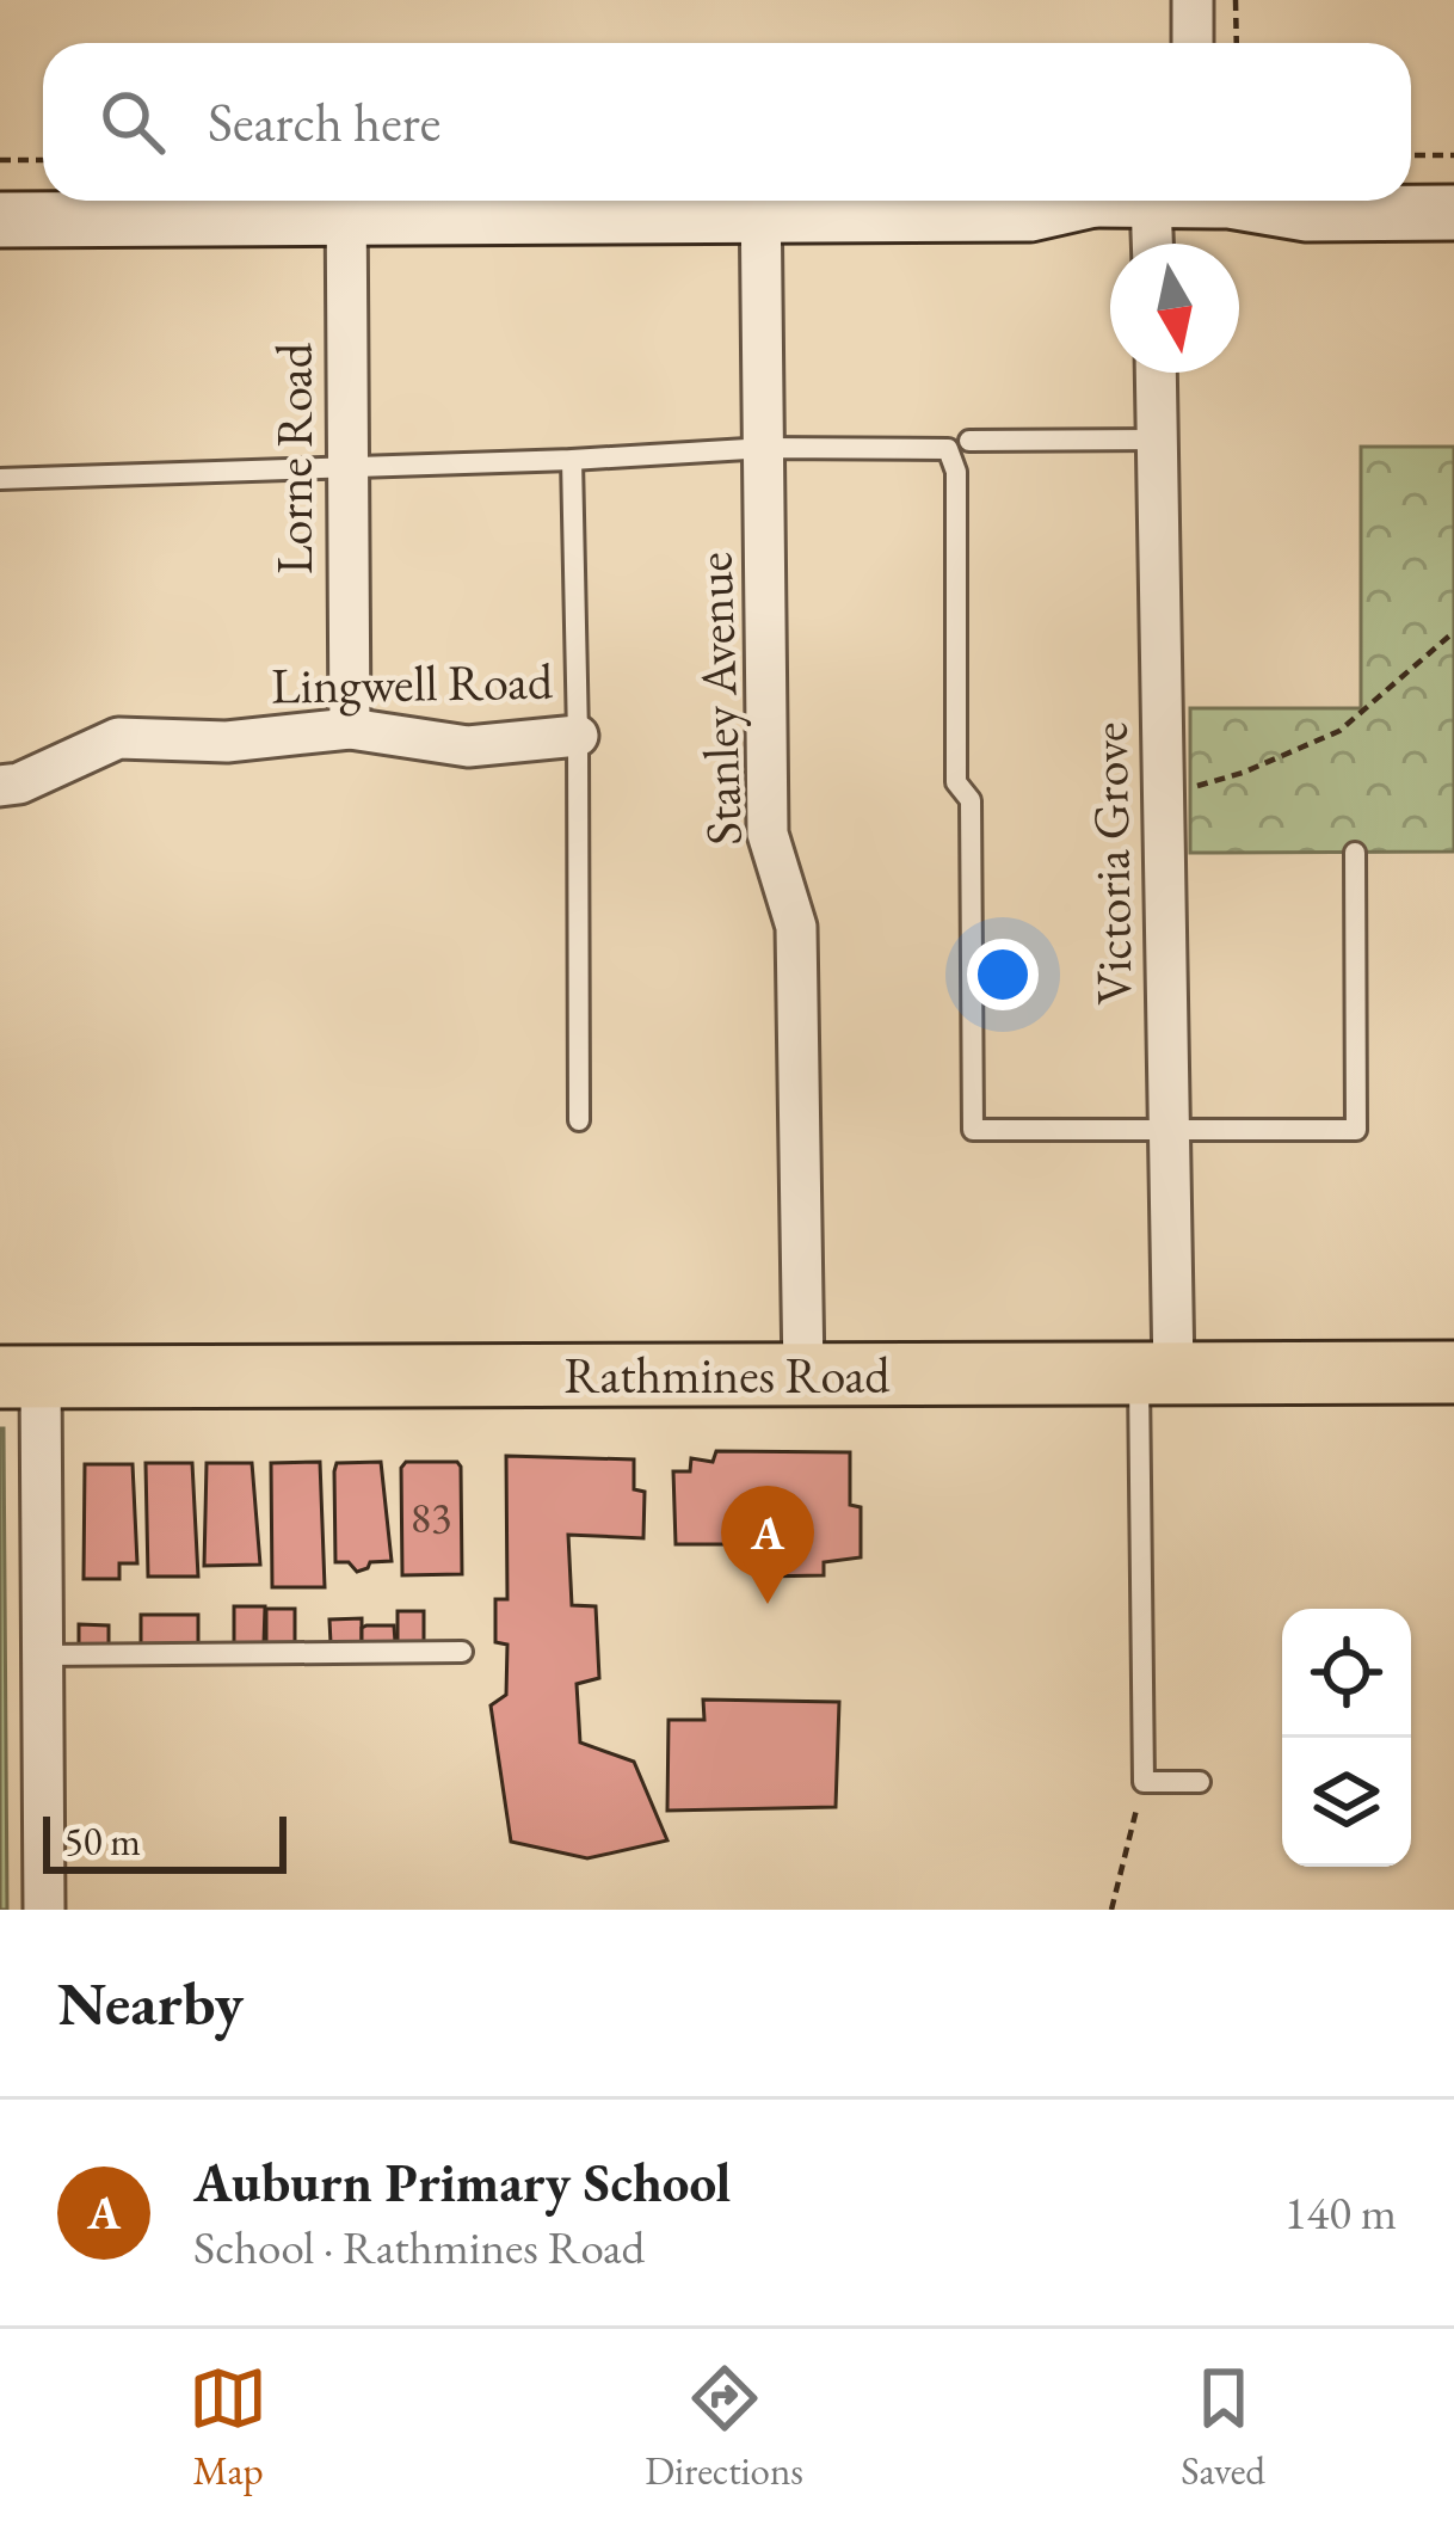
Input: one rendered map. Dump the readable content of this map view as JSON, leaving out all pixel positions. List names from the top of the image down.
{
  "streets": {
    "main road": ["Rathmines Road"],
    "street": [
      "Lorne Road",
      "Lingwell Road",
      "Stanley Avenue",
      "Victoria Grove"
    ]
  },
  "crossings": [
    ["Lorne Road", "Lingwell Road"],
    ["Stanley Avenue", "Rathmines Road"],
    ["Victoria Grove", "Rathmines Road"]
  ],
  "house_numbers": ["83"],
  "scale_bar": "50 m",
  "north": "bottom",
  "page": {
    "search": "Search here",
    "pins": "A",
    "scale": "50 m",
    "heading": "Nearby",
    "list": [
      {
        "mark": "A",
        "name": "Auburn Primary School",
        "note": "School · Rathmines Road",
        "value": "140 m"
      }
    ],
    "nav": ["Map", "Directions", "Saved"]
  }
}
